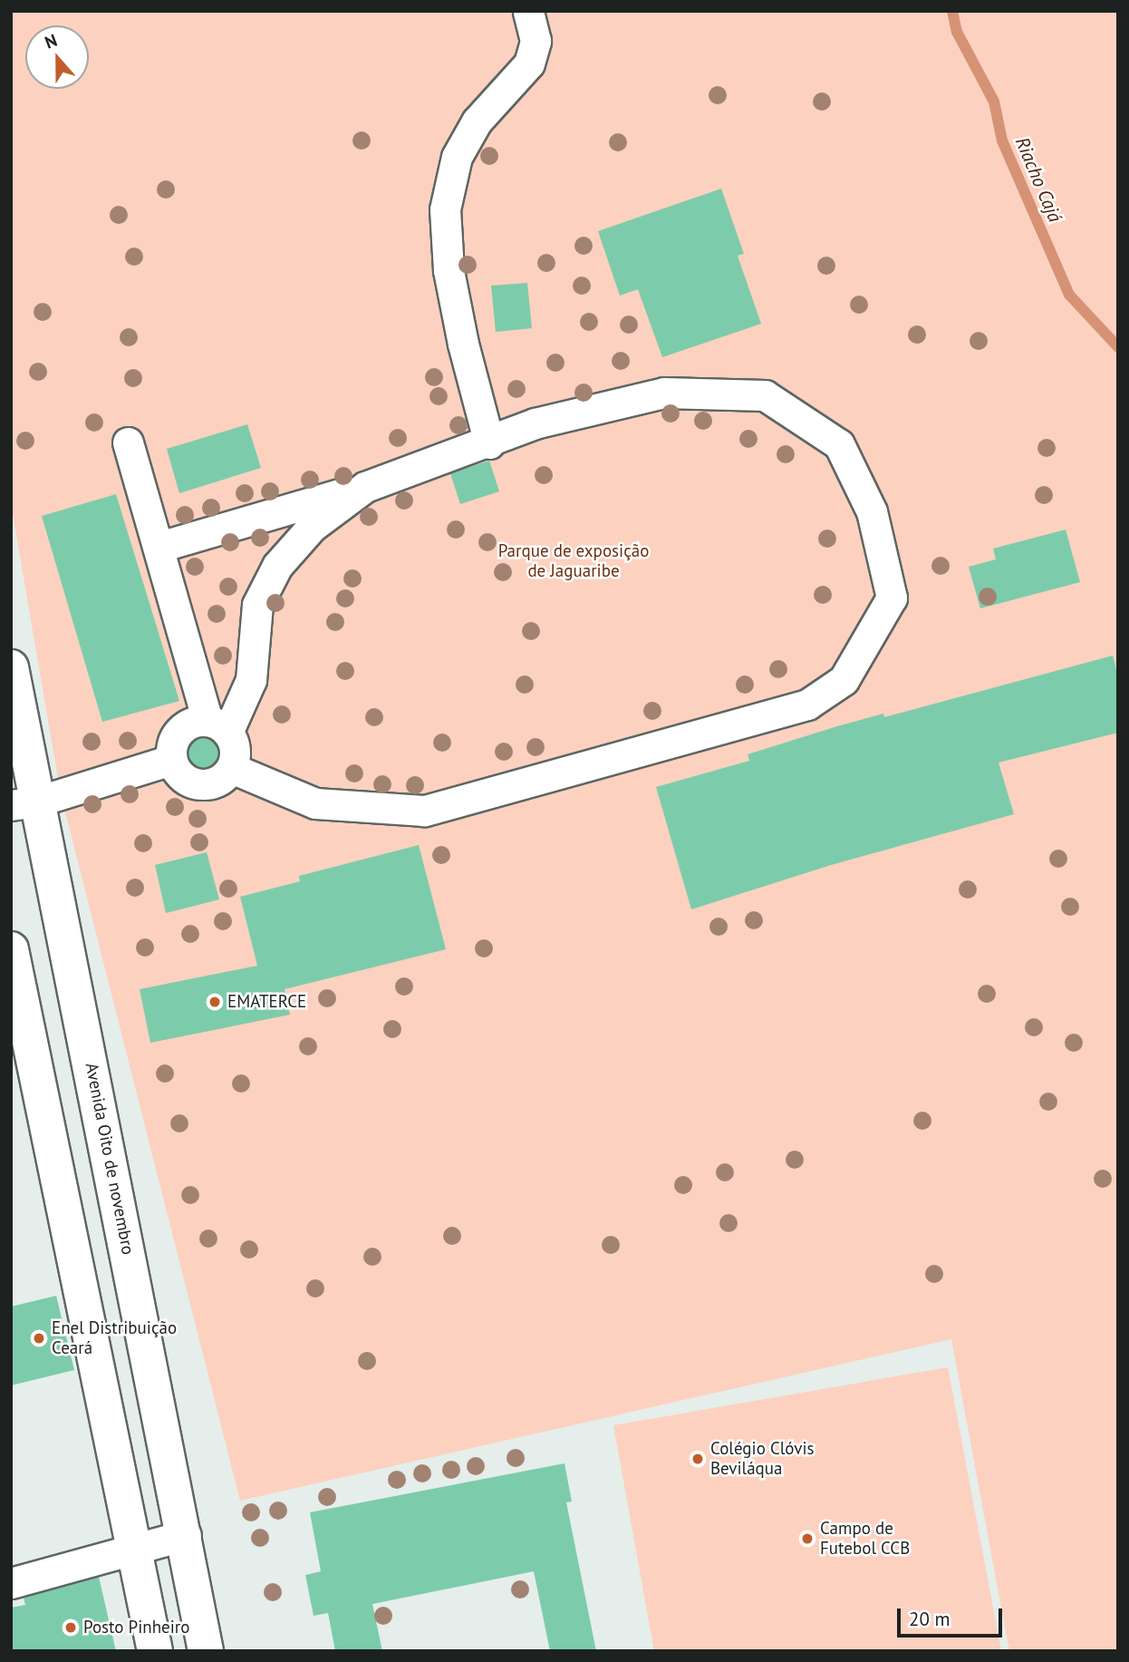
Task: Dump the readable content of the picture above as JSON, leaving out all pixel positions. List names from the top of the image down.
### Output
{
  "streets": {
    "main road": ["Avenida Oito de novembro"]
  },
  "water": ["Riacho Cajá"],
  "parks": ["Parque de exposição de Jaguaribe"],
  "places": [
    "EMATERCE",
    "Enel Distribuição Ceará",
    "Colégio Clóvis Beviláqua",
    "Campo de Futebol CCB",
    "Posto Pinheiro"
  ],
  "scale_bar": "20 m",
  "north": "top"
}
